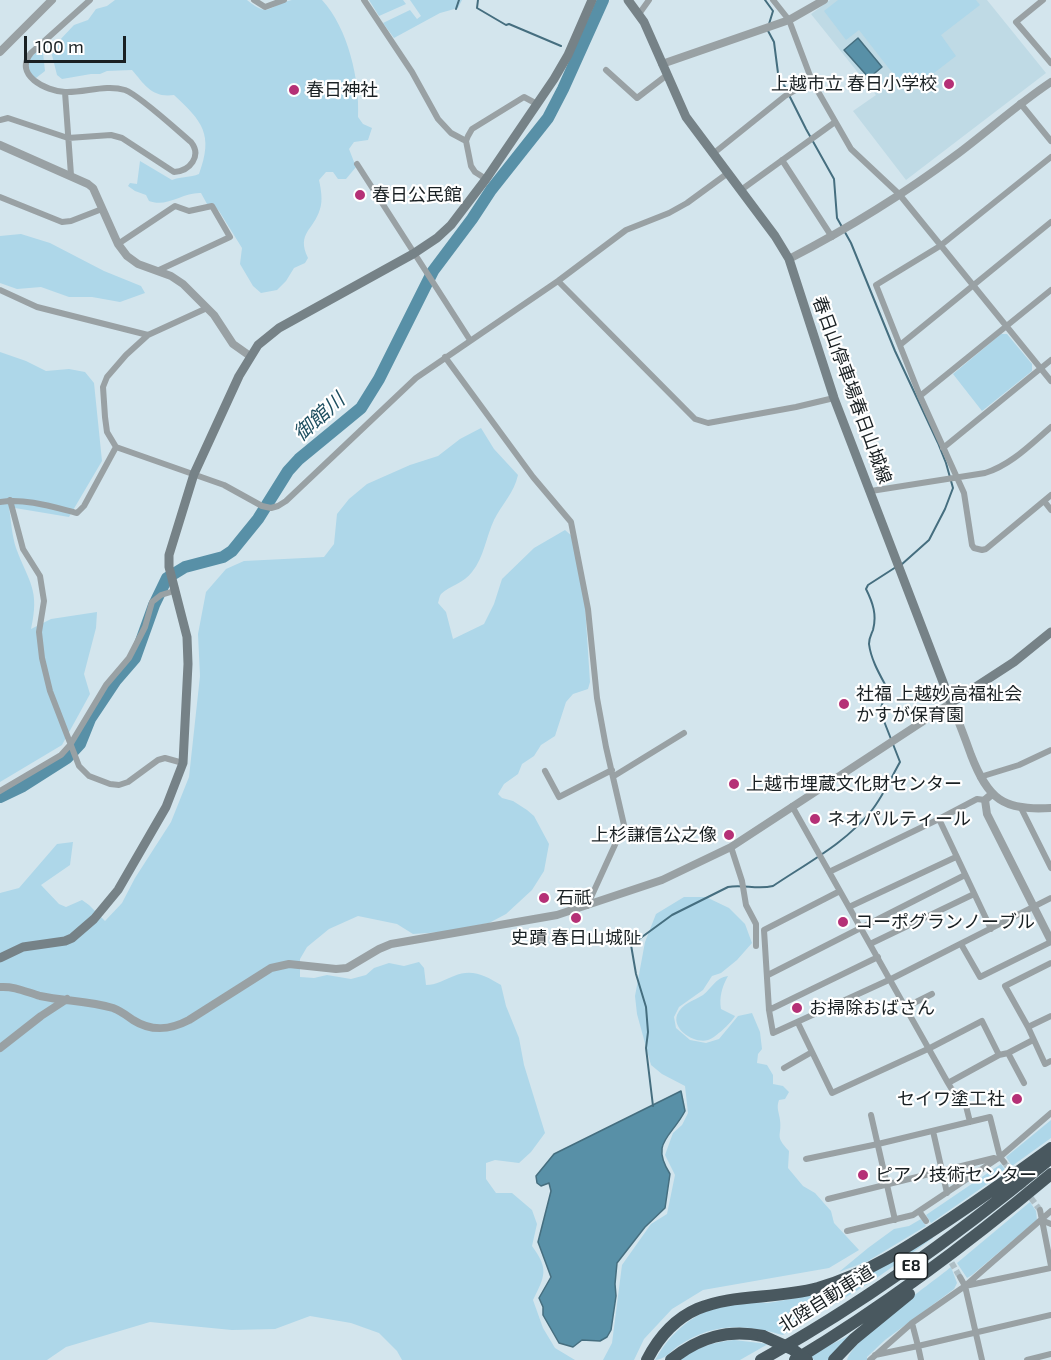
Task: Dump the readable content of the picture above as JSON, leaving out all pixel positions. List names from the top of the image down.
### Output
{
  "streets": {
    "highway": ["E8", "北陸自動車道"],
    "main road": ["春日山停車場春日山城線"]
  },
  "water": ["御館川"],
  "places": [
    "上越市立 春日小学校",
    "春日神社",
    "春日公民館",
    "社福 上越妙高福祉会 かすが保育園",
    "上越市埋蔵文化財センター",
    "ネオパルティール",
    "上杉謙信公之像",
    "石祇",
    "史蹟 春日山城阯",
    "コーポグランノーブル",
    "お掃除おばさん",
    "セイワ塗工社",
    "ピアノ技術センター"
  ],
  "scale_bar": "100 m"
}
